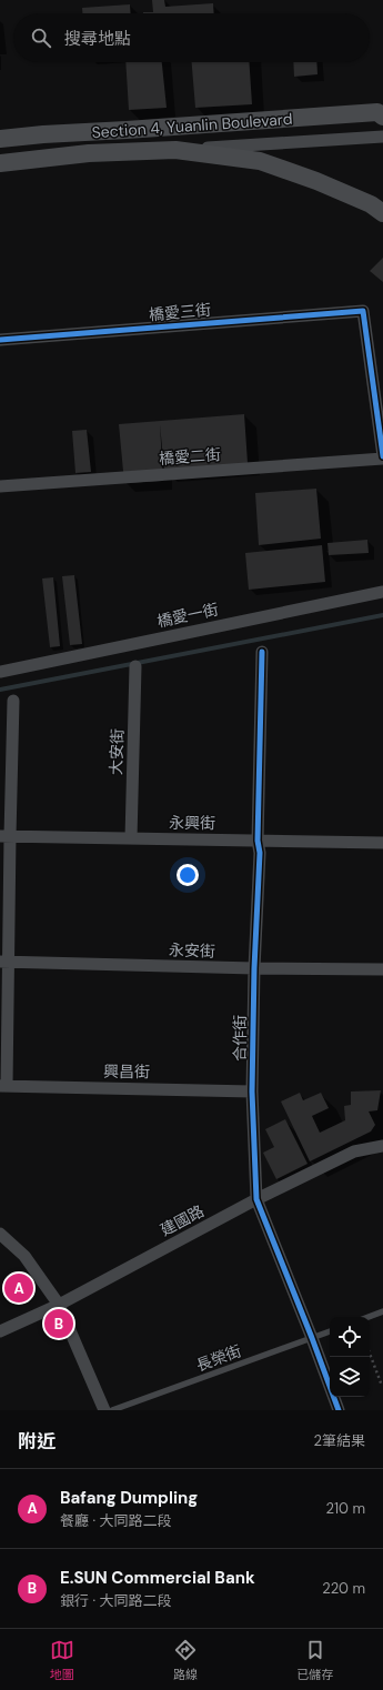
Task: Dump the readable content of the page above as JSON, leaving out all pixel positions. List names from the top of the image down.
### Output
{
  "streets": {
    "main road": ["Section 4, Yuanlin Boulevard"],
    "street": [
      "橋愛三街",
      "橋愛二街",
      "橋愛一街",
      "大安街",
      "永興街",
      "永安街",
      "合作街",
      "興昌街",
      "建國路"
    ],
    "lane": ["長榮街"]
  },
  "crossings": [
    ["橋愛三街", "橋愛二街"],
    ["大安街", "永興街"],
    ["永興街", "合作街"],
    ["永安街", "合作街"],
    ["合作街", "興昌街"],
    ["合作街", "建國路"],
    ["合作街", "長榮街"]
  ],
  "page": {
    "search": "搜尋地點",
    "pins": ["A", "B"],
    "heading": ["附近", "2筆結果"],
    "list": [
      {
        "mark": "A",
        "name": "Bafang Dumpling",
        "note": "餐廳 · 大同路二段",
        "value": "210 m"
      },
      {
        "mark": "B",
        "name": "E.SUN Commercial Bank",
        "note": "銀行 · 大同路二段",
        "value": "220 m"
      }
    ],
    "nav": ["地圖", "路線", "已儲存"]
  }
}
